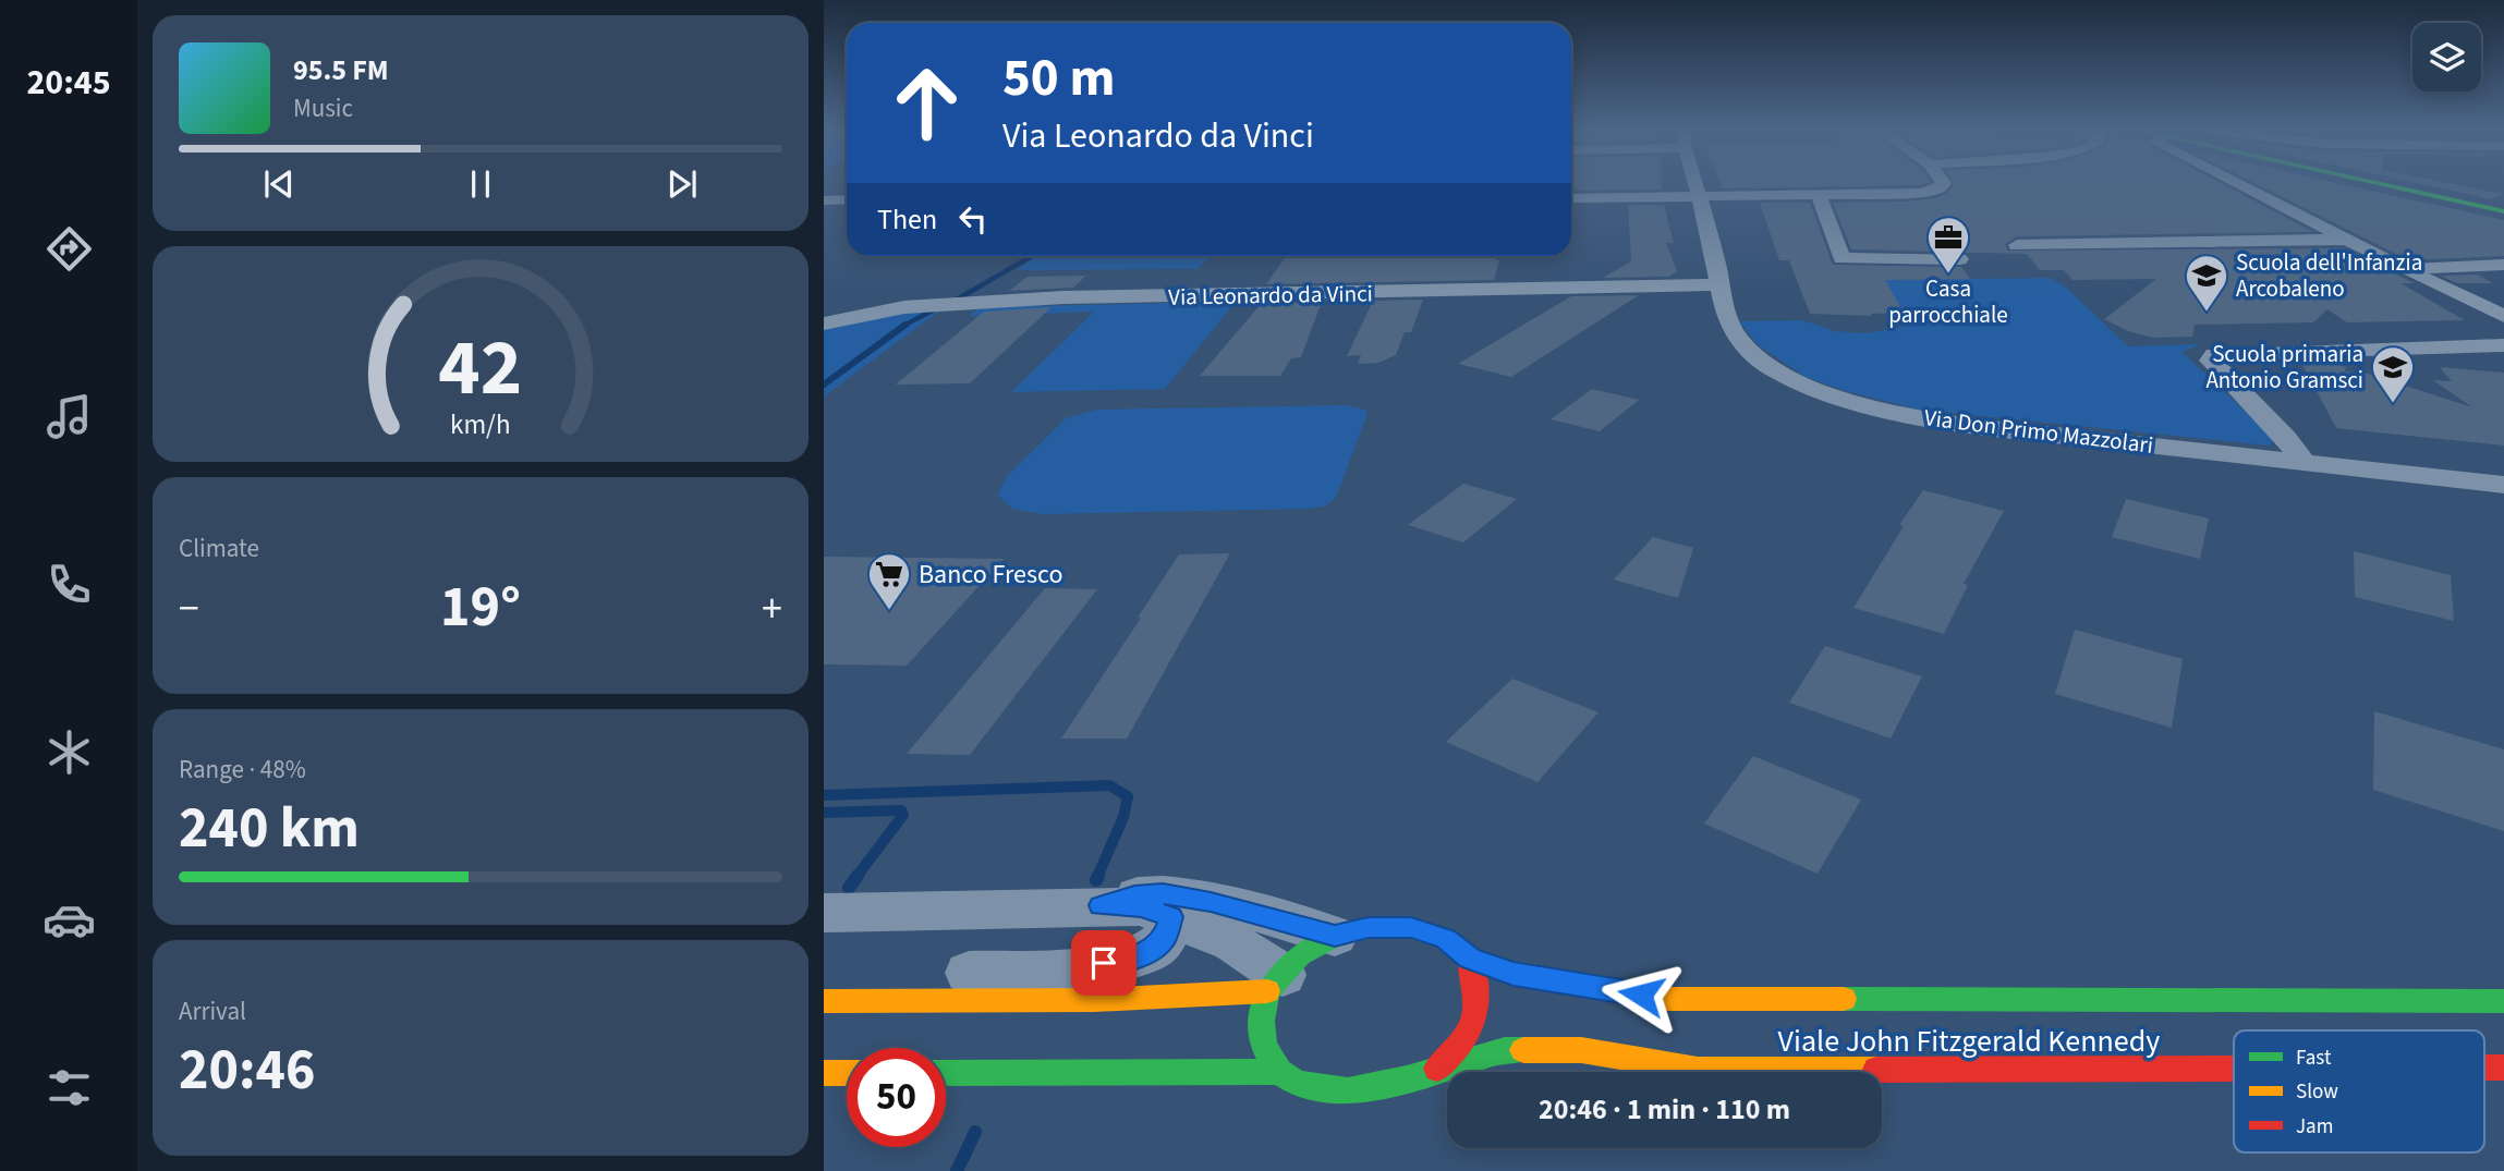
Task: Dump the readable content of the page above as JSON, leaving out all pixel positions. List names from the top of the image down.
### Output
{
  "streets": {
    "main road": ["Viale John Fitzgerald Kennedy"],
    "street": ["Via Leonardo da Vinci", "Via Don Primo Mazzolari"]
  },
  "crossings": [
    ["Via Leonardo da Vinci", "Via Don Primo Mazzolari"]
  ],
  "places": {
    "office": ["Casa parrocchiale"],
    "school or university": ["Scuola dell'Infanzia Arcobaleno", "Scuola primaria Antonio Gramsci"],
    "supermarket": ["Banco Fresco"]
  },
  "legend": ["Fast", "Slow", "Jam"],
  "page": {
    "tabs": "20:45",
    "turn": ["50 m", "Via Leonardo da Vinci"],
    "song": ["95.5 FM", "Music"],
    "then": "Then",
    "tile": [
      "Climate",
      ["Range · 48%", "240 km"],
      ["Arrival", "20:46"]
    ],
    "heat": ["−", "19°", "+"],
    "limit": "50",
    "trip": "20:46 · 1 min · 110 m",
    "gauge": ["42", "km/h"]
  }
}
